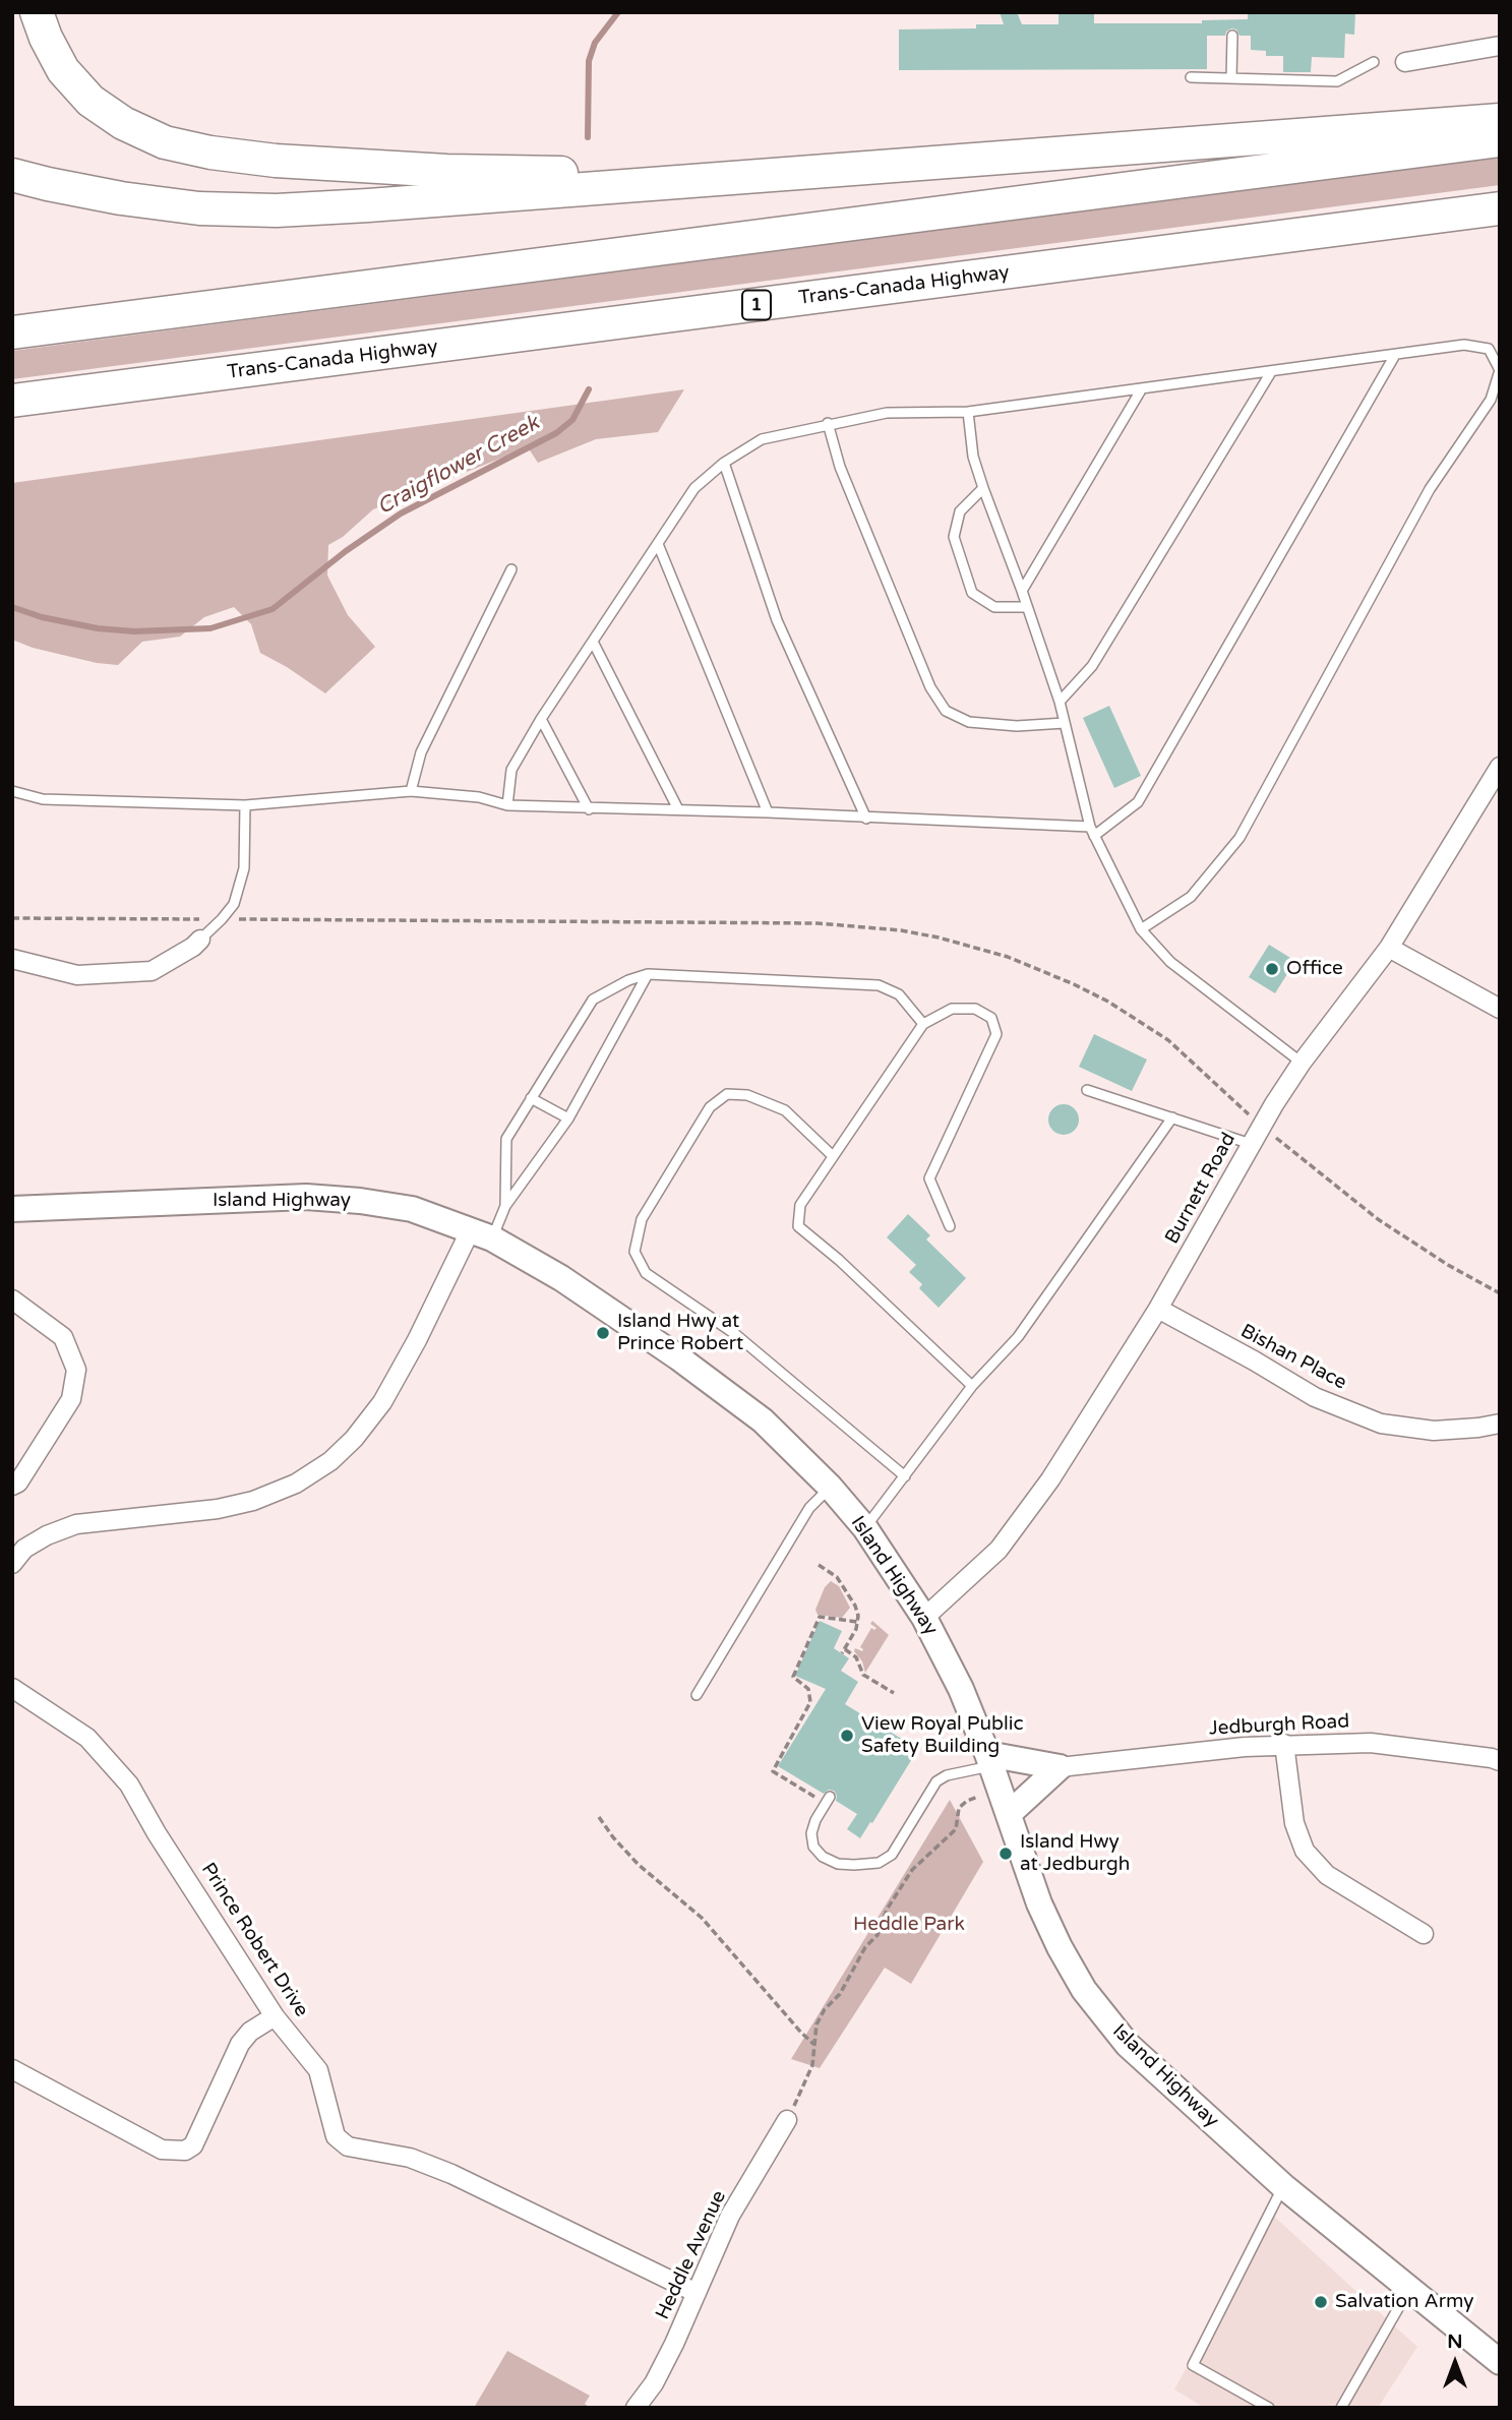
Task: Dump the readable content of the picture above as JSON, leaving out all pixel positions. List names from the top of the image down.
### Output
{
  "streets": {
    "highway": ["Trans-Canada Highway", "1"],
    "main road": ["Island Highway"],
    "street": [
      "Burnett Road",
      "Bishan Place",
      "Jedburgh Road",
      "Prince Robert Drive",
      "Heddle Avenue"
    ]
  },
  "crossings": [
    ["Burnett Road", "Island Highway"],
    ["Burnett Road", "Bishan Place"],
    ["Prince Robert Drive", "Heddle Avenue"]
  ],
  "water": ["Craigflower Creek"],
  "parks": ["Heddle Park"],
  "places": [
    "Office",
    "Island Hwy at Prince Robert",
    "View Royal Public Safety Building",
    "Island Hwy at Jedburgh",
    "Salvation Army"
  ],
  "north": "top"
}
